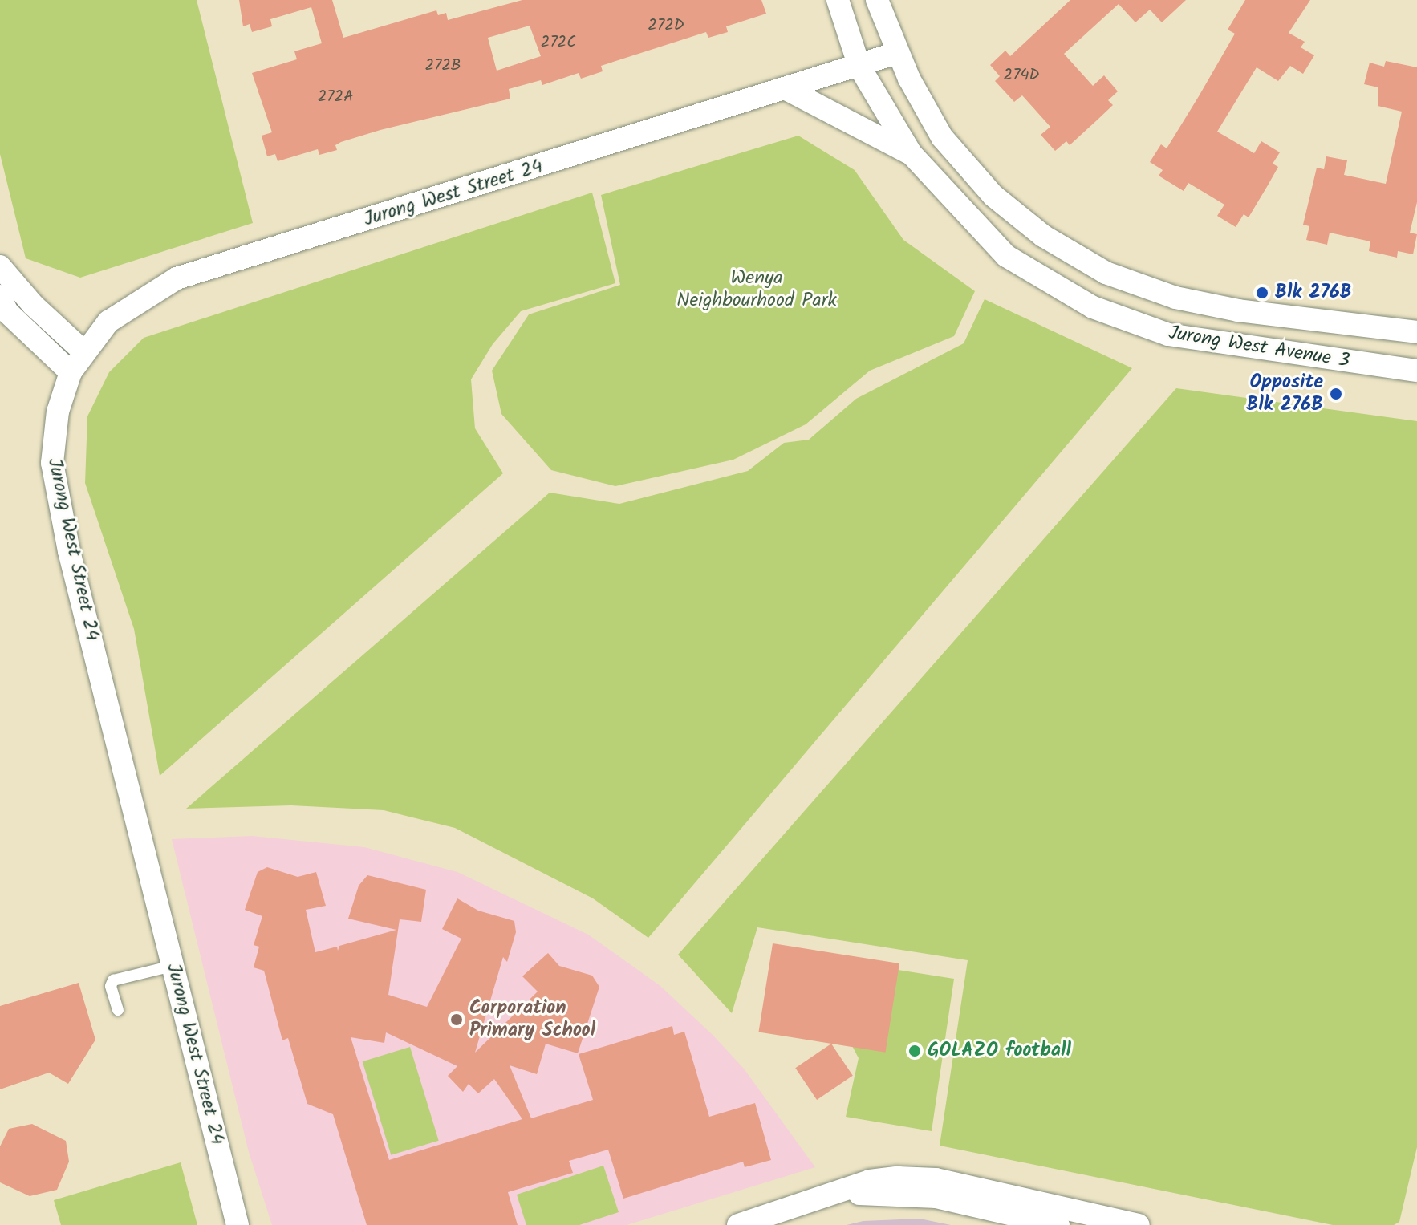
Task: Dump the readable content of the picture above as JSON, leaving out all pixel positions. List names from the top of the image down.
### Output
{
  "streets": {
    "street": ["Jurong West Street 24", "Jurong West Avenue 3"]
  },
  "crossings": [
    ["Jurong West Street 24", "Jurong West Avenue 3"]
  ],
  "parks": ["Wenya Neighbourhood Park"],
  "places": [
    "Blk 276B",
    "Opposite Blk 276B",
    "Corporation Primary School",
    "GOLAZO football"
  ],
  "house_numbers": [
    "272D",
    "272C",
    "272B",
    "274D",
    "272A"
  ]
}
